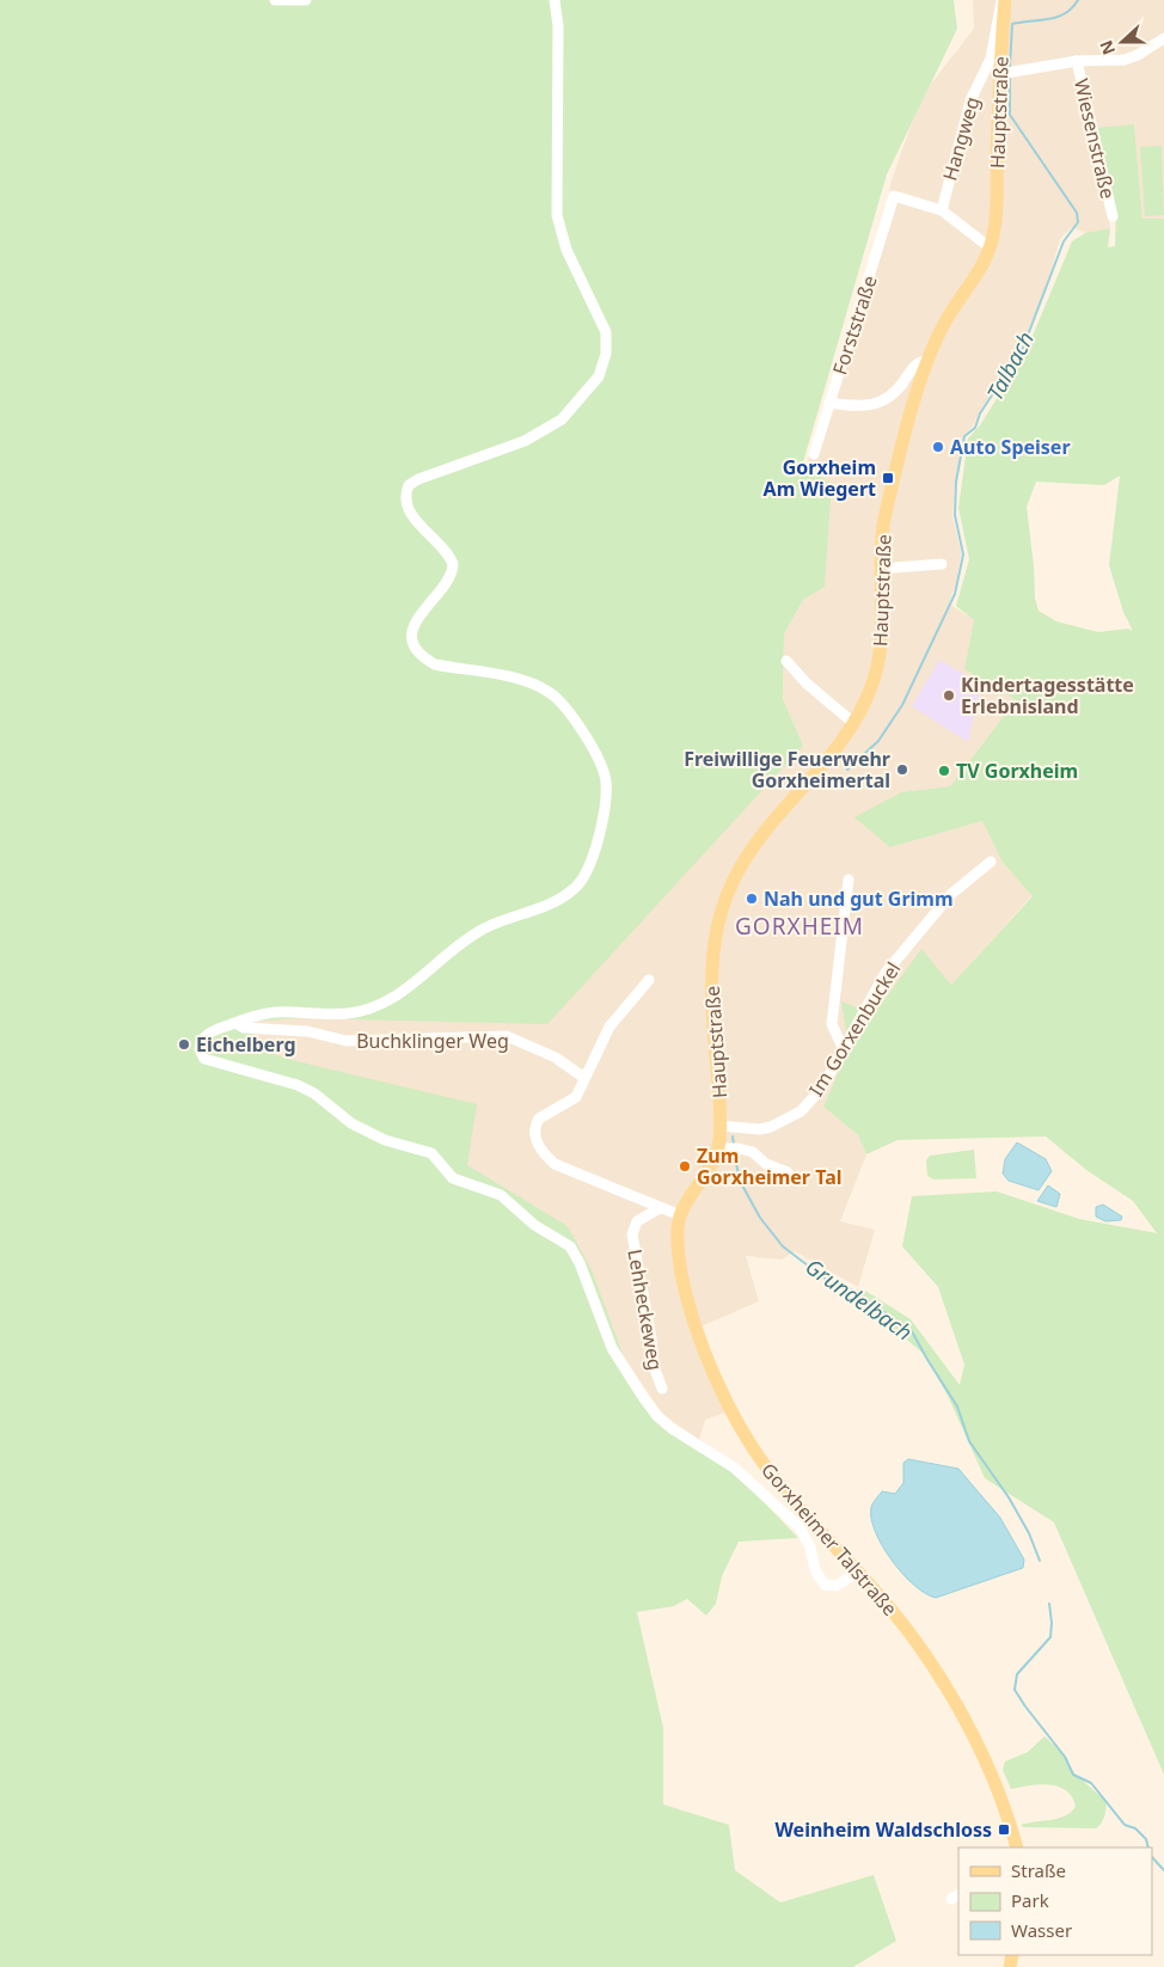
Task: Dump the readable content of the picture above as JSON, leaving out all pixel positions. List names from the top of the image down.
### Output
{
  "streets": {
    "main road": ["Hauptstraße", "Gorxheimer Talstraße"],
    "street": [
      "Hangweg",
      "Wiesenstraße",
      "Forststraße",
      "Im Gorxenbuckel",
      "Buchklinger Weg",
      "Lehheckeweg"
    ]
  },
  "crossings": [
    ["Hauptstraße", "Hangweg"],
    ["Hauptstraße", "Im Gorxenbuckel"],
    ["Hauptstraße", "Gorxheimer Talstraße"],
    ["Hangweg", "Forststraße"]
  ],
  "districts": ["GORXHEIM"],
  "water": ["Talbach", "Grundelbach"],
  "places": {
    "other": [
      "Auto Speiser",
      "Kindertagesstätte Erlebnisland",
      "Freiwillige Feuerwehr Gorxheimertal",
      "TV Gorxheim",
      "Nah und gut Grimm",
      "Eichelberg",
      "Zum Gorxheimer Tal"
    ],
    "transit": ["Gorxheim Am Wiegert", "Weinheim Waldschloss"]
  },
  "legend": ["Straße", "Park", "Wasser"],
  "north": "left"
}
